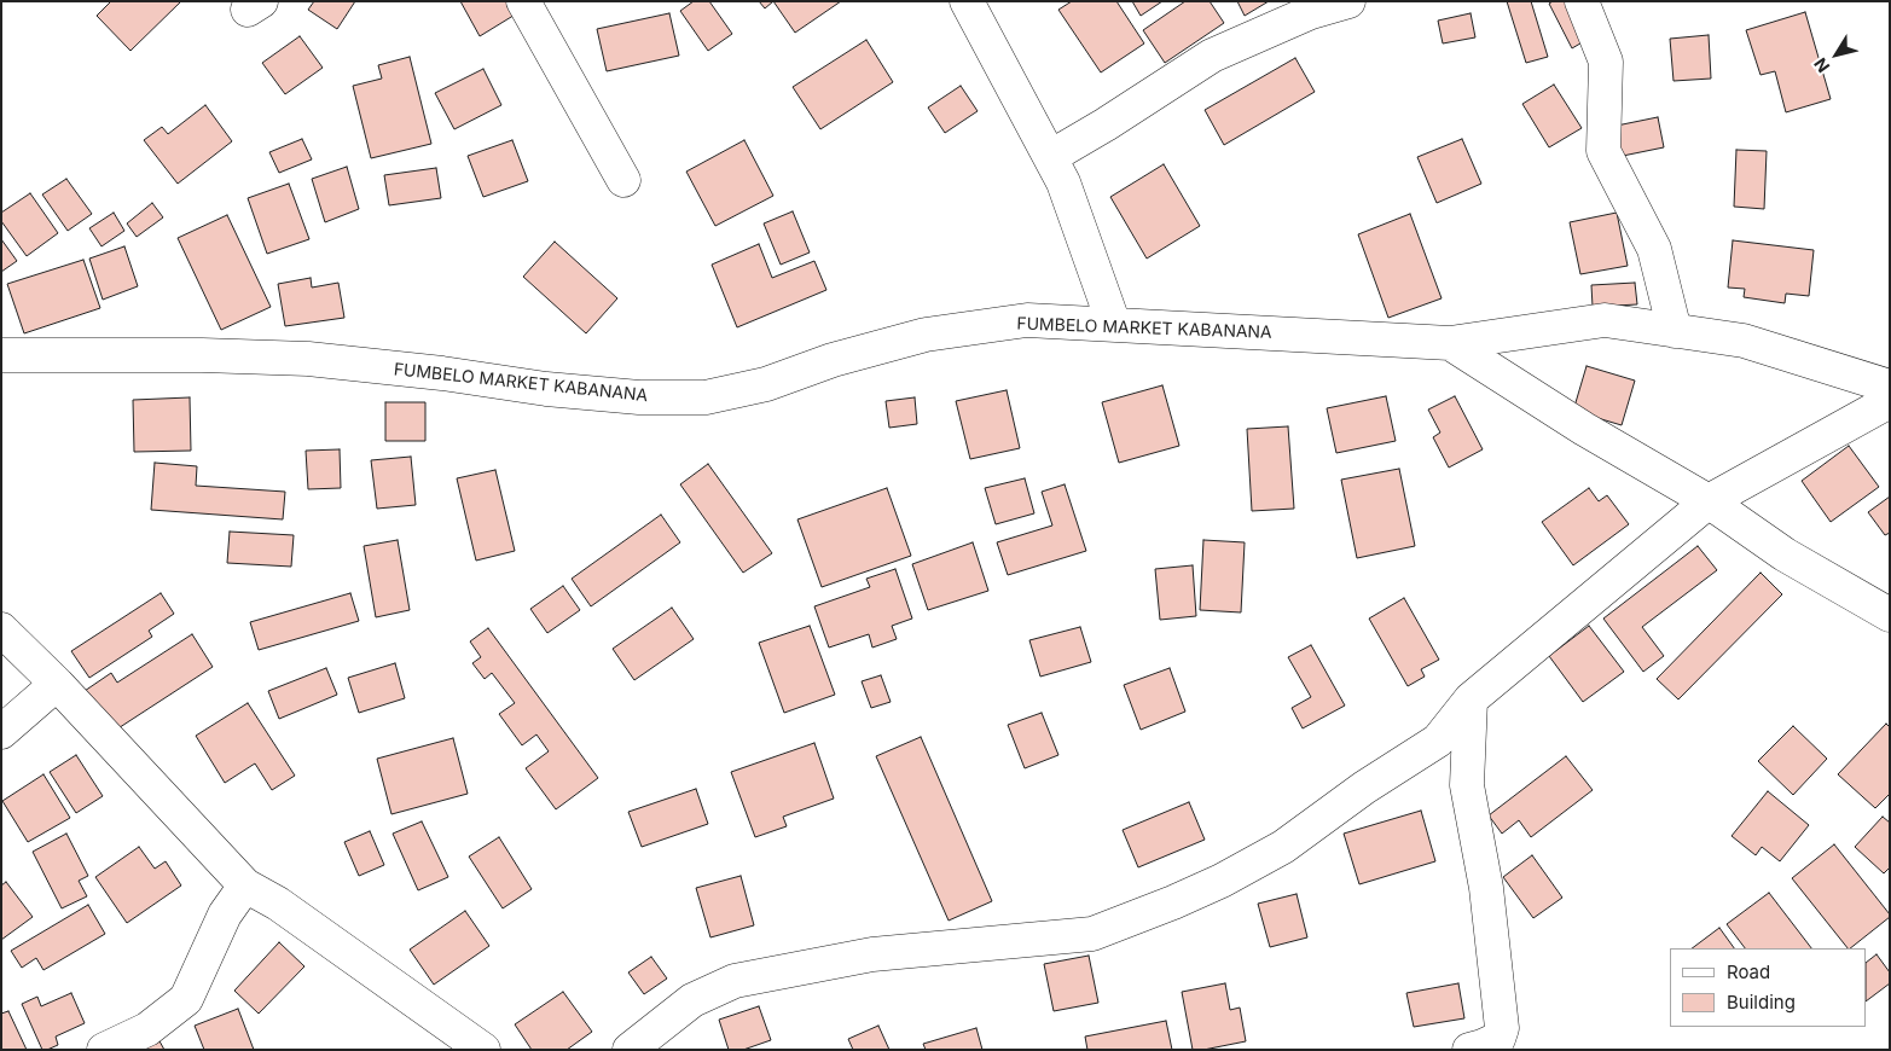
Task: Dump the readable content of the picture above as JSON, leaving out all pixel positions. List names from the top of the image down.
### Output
{
  "streets": {
    "street": ["FUMBELO MARKET KABANANA"]
  },
  "legend": ["Road", "Building"],
  "north": "bottom left"
}
